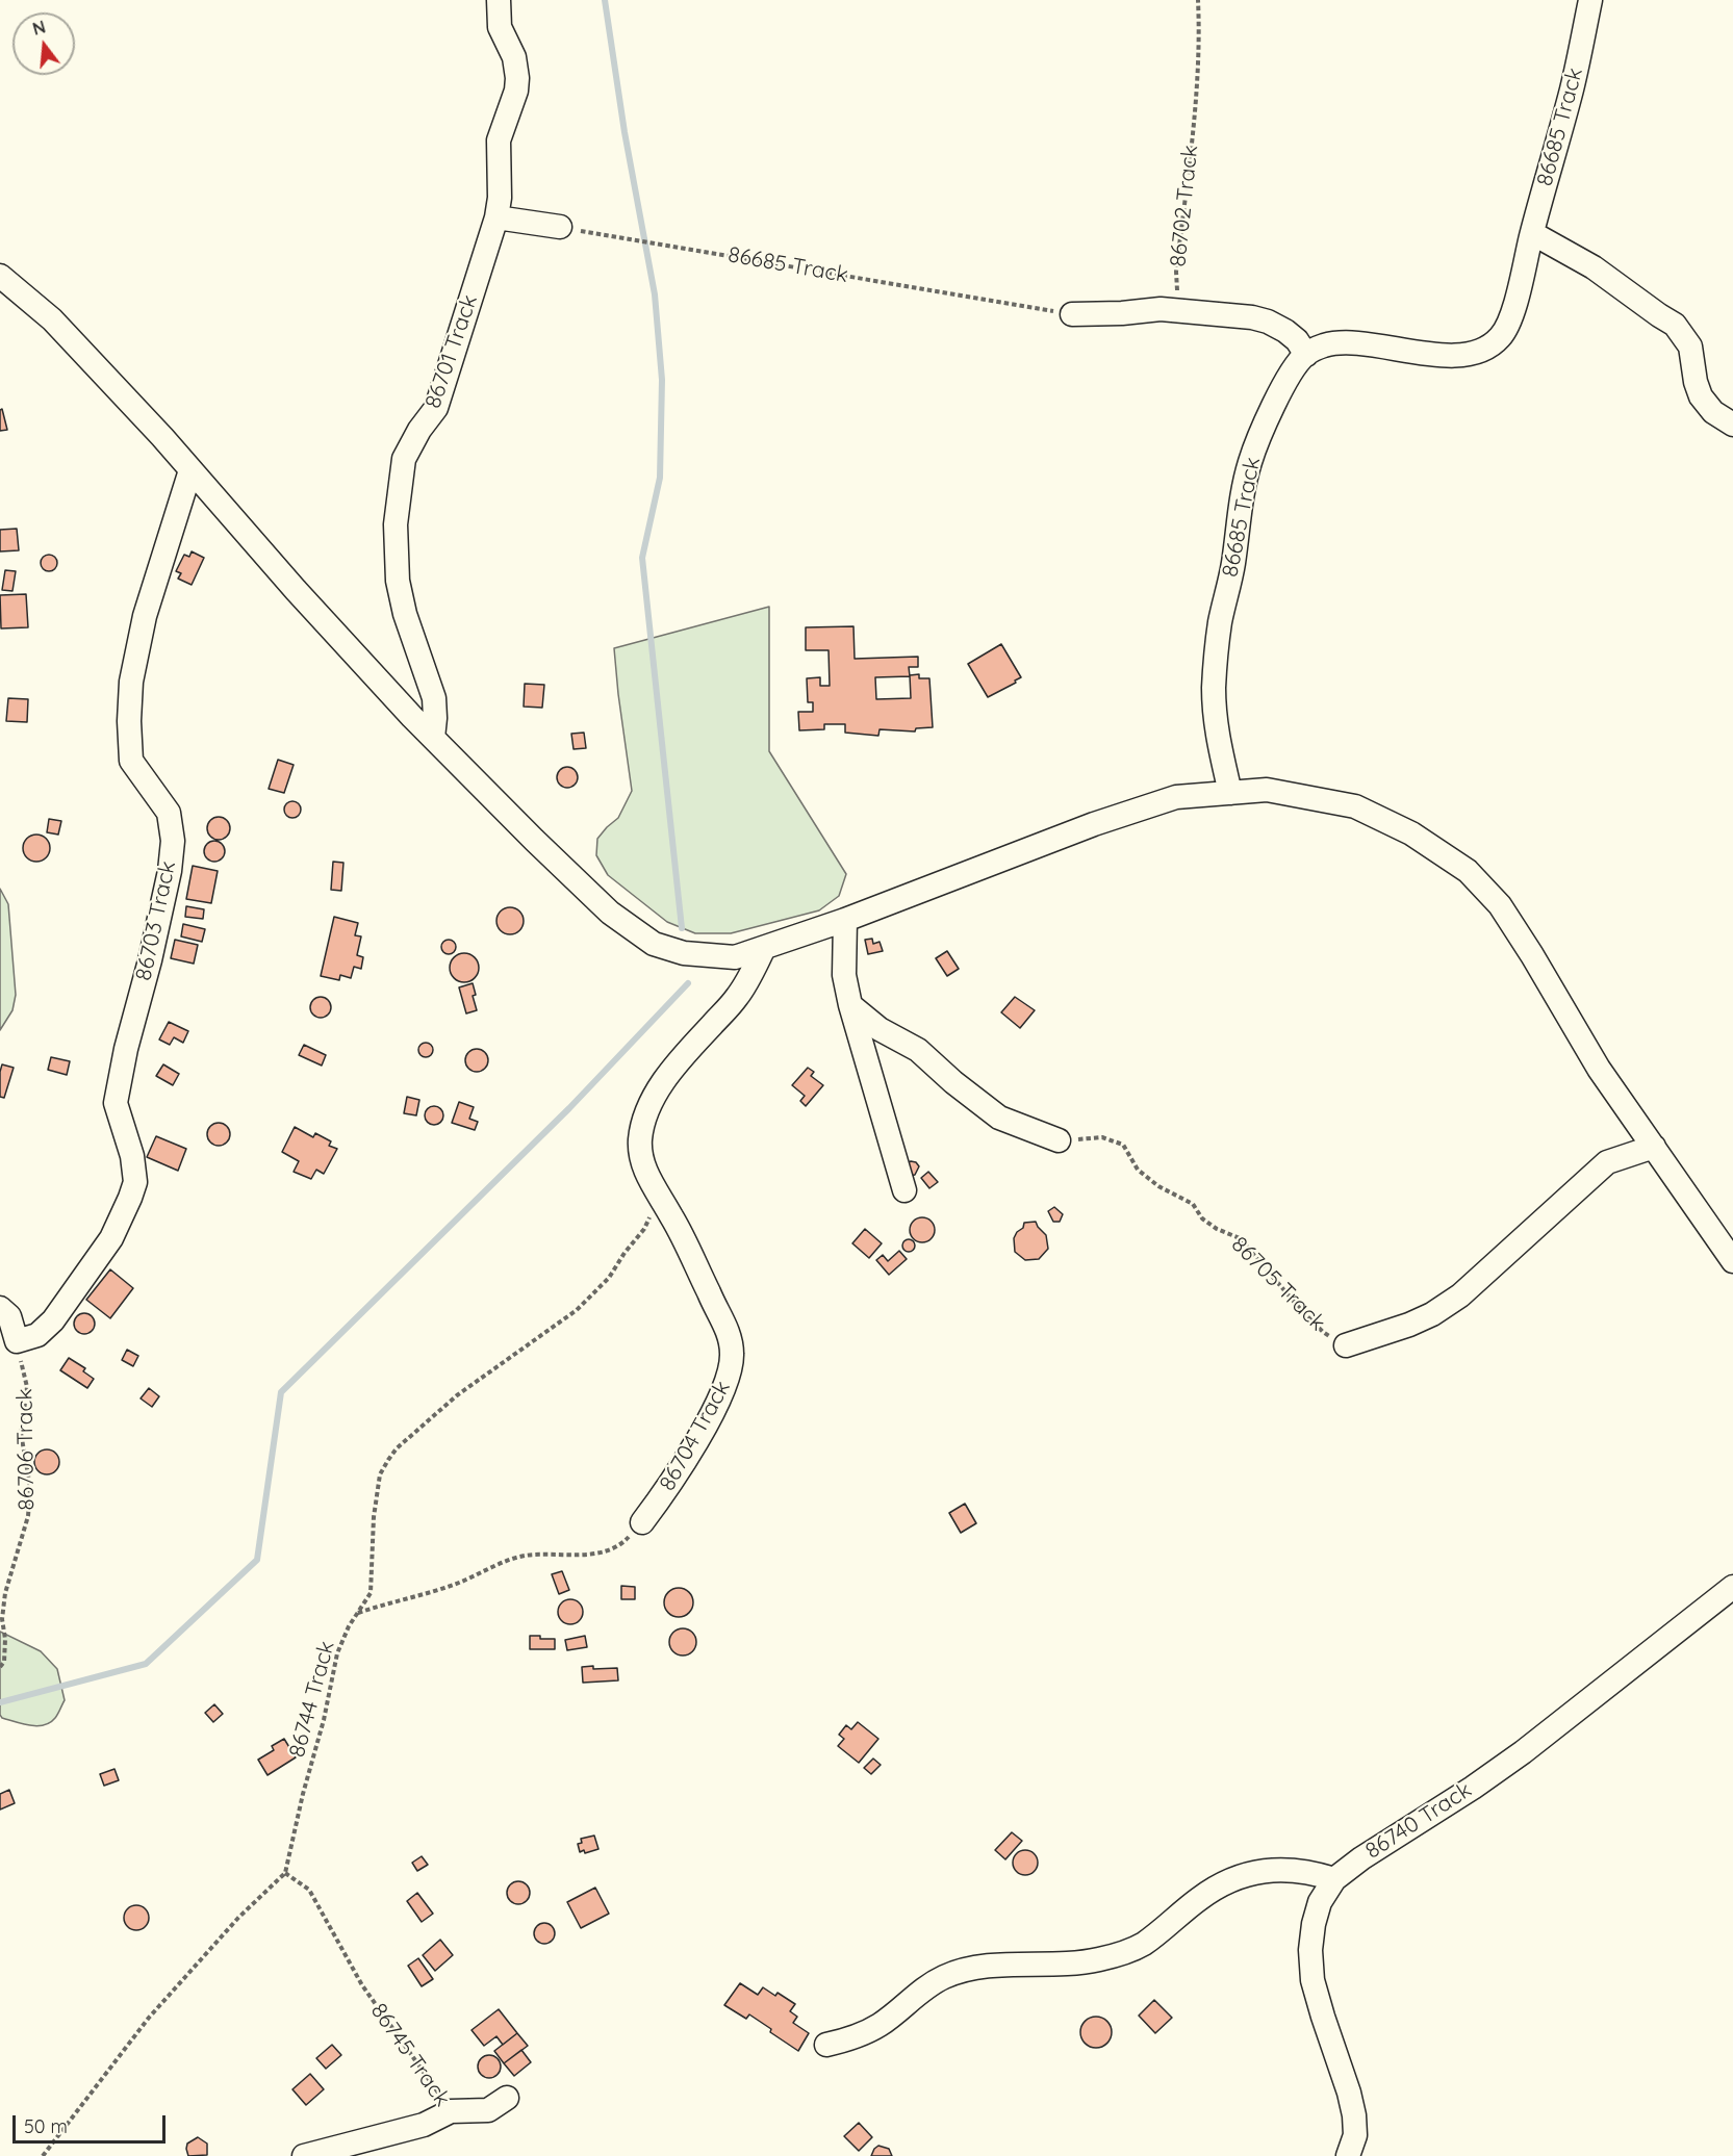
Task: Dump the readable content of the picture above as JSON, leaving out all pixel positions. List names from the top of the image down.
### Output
{
  "streets": {
    "street": [
      "86685 Track",
      "86701 Track",
      "86703 Track",
      "86705 Track",
      "86704 Track",
      "86740 Track",
      "86745 Track"
    ],
    "path": ["86702 Track", "86706 Track", "86744 Track"]
  },
  "crossings": [
    ["86703 Track", "86706 Track"],
    ["86744 Track", "86745 Track"]
  ],
  "scale_bar": "50 m",
  "north": "top"
}
